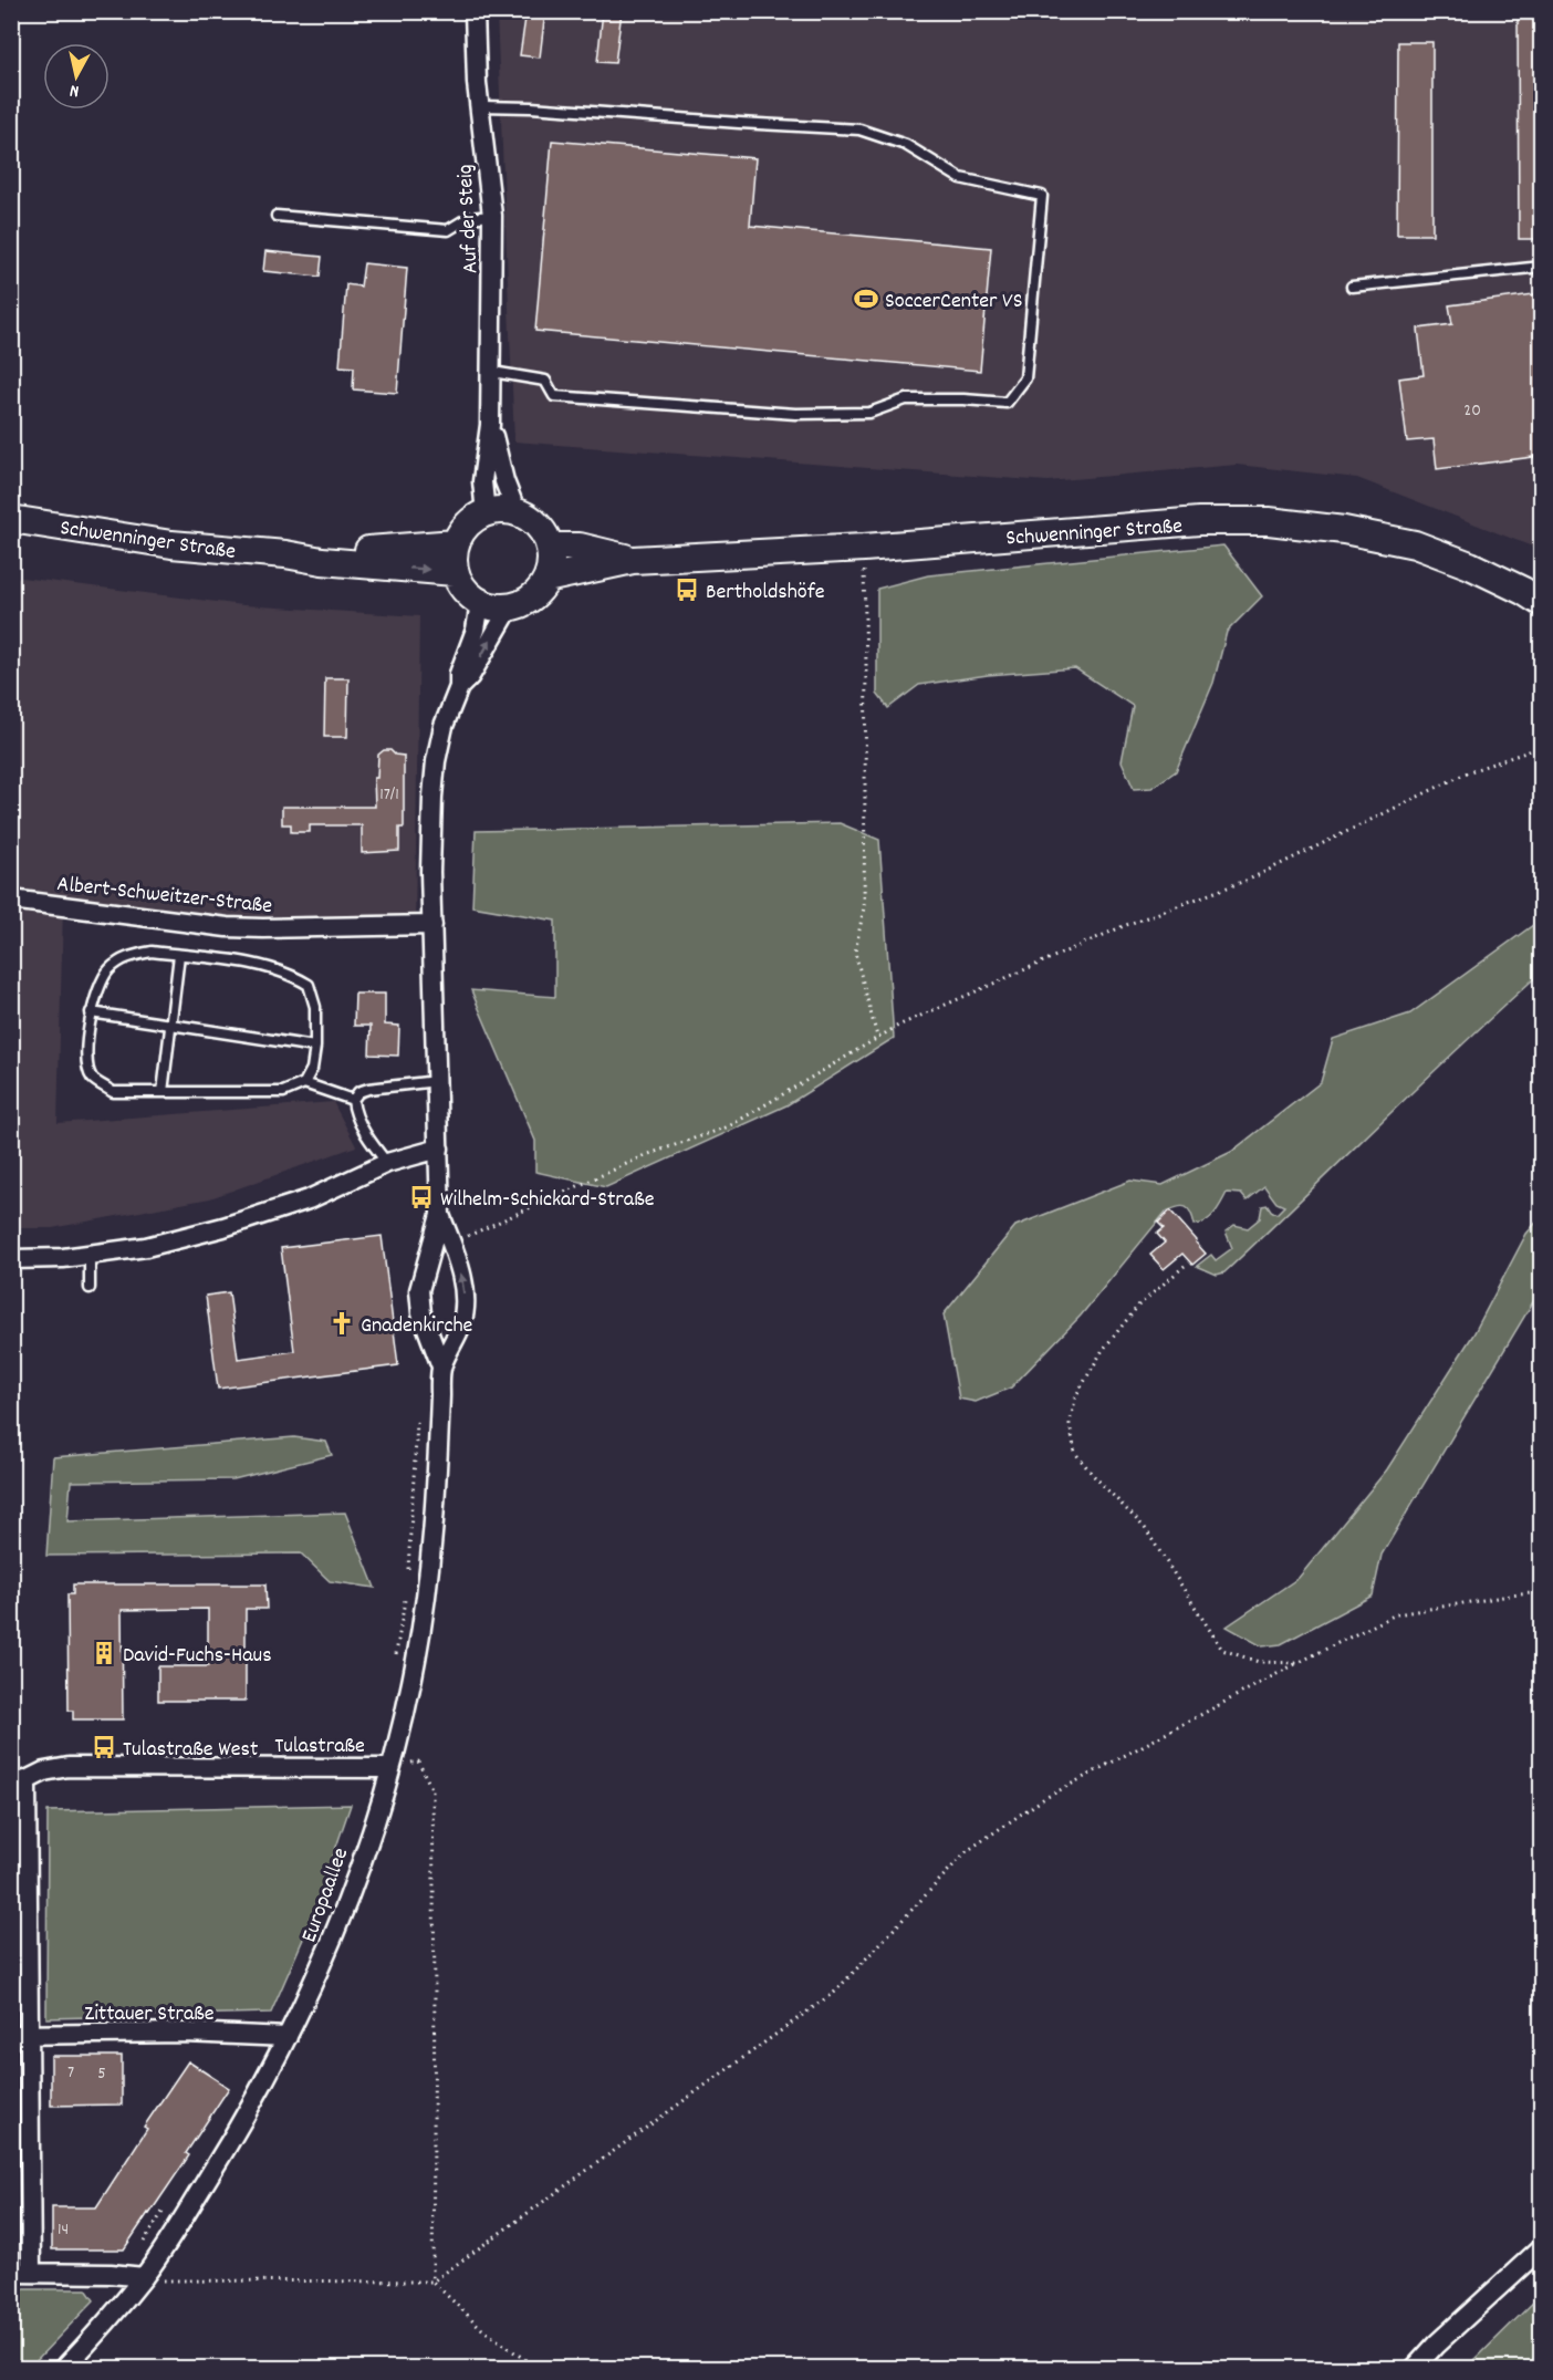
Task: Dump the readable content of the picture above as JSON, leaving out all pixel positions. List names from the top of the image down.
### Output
{
  "streets": {
    "main road": ["Schwenninger Straße"],
    "street": [
      "Auf der Steig",
      "Albert-Schweitzer-Straße",
      "Tulastraße",
      "Europaallee",
      "Zittauer Straße"
    ]
  },
  "crossings": [
    ["Auf der Steig", "Schwenninger Straße"],
    ["Tulastraße", "Europaallee"],
    ["Europaallee", "Zittauer Straße"]
  ],
  "places": {
    "sports": ["SoccerCenter VS"],
    "bus stop": ["Bertholdshöfe", "Wilhelm-Schickard-Straße", "Tulastraße West"],
    "church": ["Gnadenkirche"],
    "building": ["David-Fuchs-Haus"]
  },
  "house_numbers": [
    "20",
    "17/1",
    "7",
    "5",
    "14"
  ],
  "north": "bottom"
}
